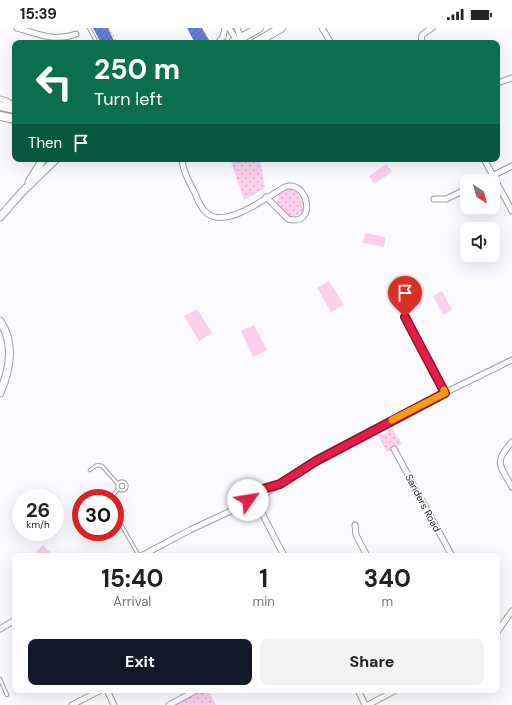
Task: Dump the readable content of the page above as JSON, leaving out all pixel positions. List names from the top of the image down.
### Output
{
  "streets": {
    "street": ["Sanders Road"]
  },
  "north": "bottom right",
  "page": {
    "status": "15:39",
    "turn": ["250 m", "Turn left"],
    "then": "Then",
    "speed": "26 km/h",
    "limit": "30",
    "eta": [
      "15:40",
      "Arrival",
      "1",
      "min",
      "340",
      "m"
    ],
    "buttons": ["Exit", "Share"]
  }
}
